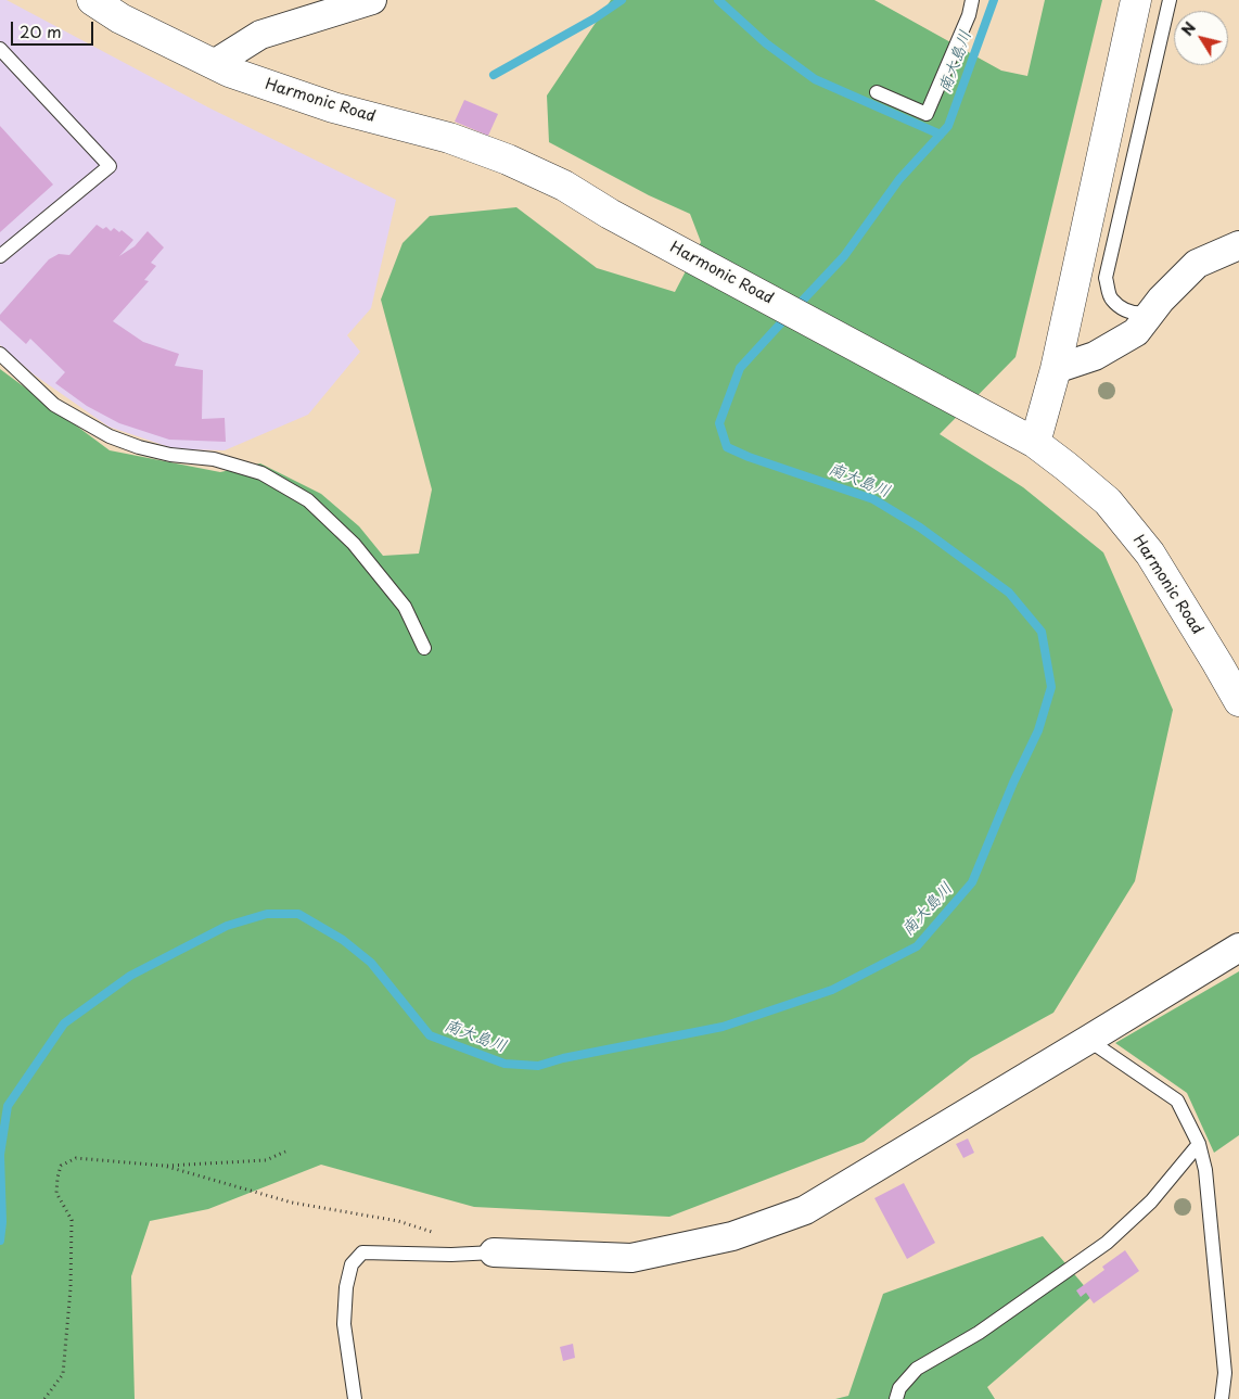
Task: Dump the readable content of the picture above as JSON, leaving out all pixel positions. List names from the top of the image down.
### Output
{
  "streets": {
    "street": ["Harmonic Road"]
  },
  "water": ["南大島川"],
  "scale_bar": "20 m",
  "north": "top left"
}
